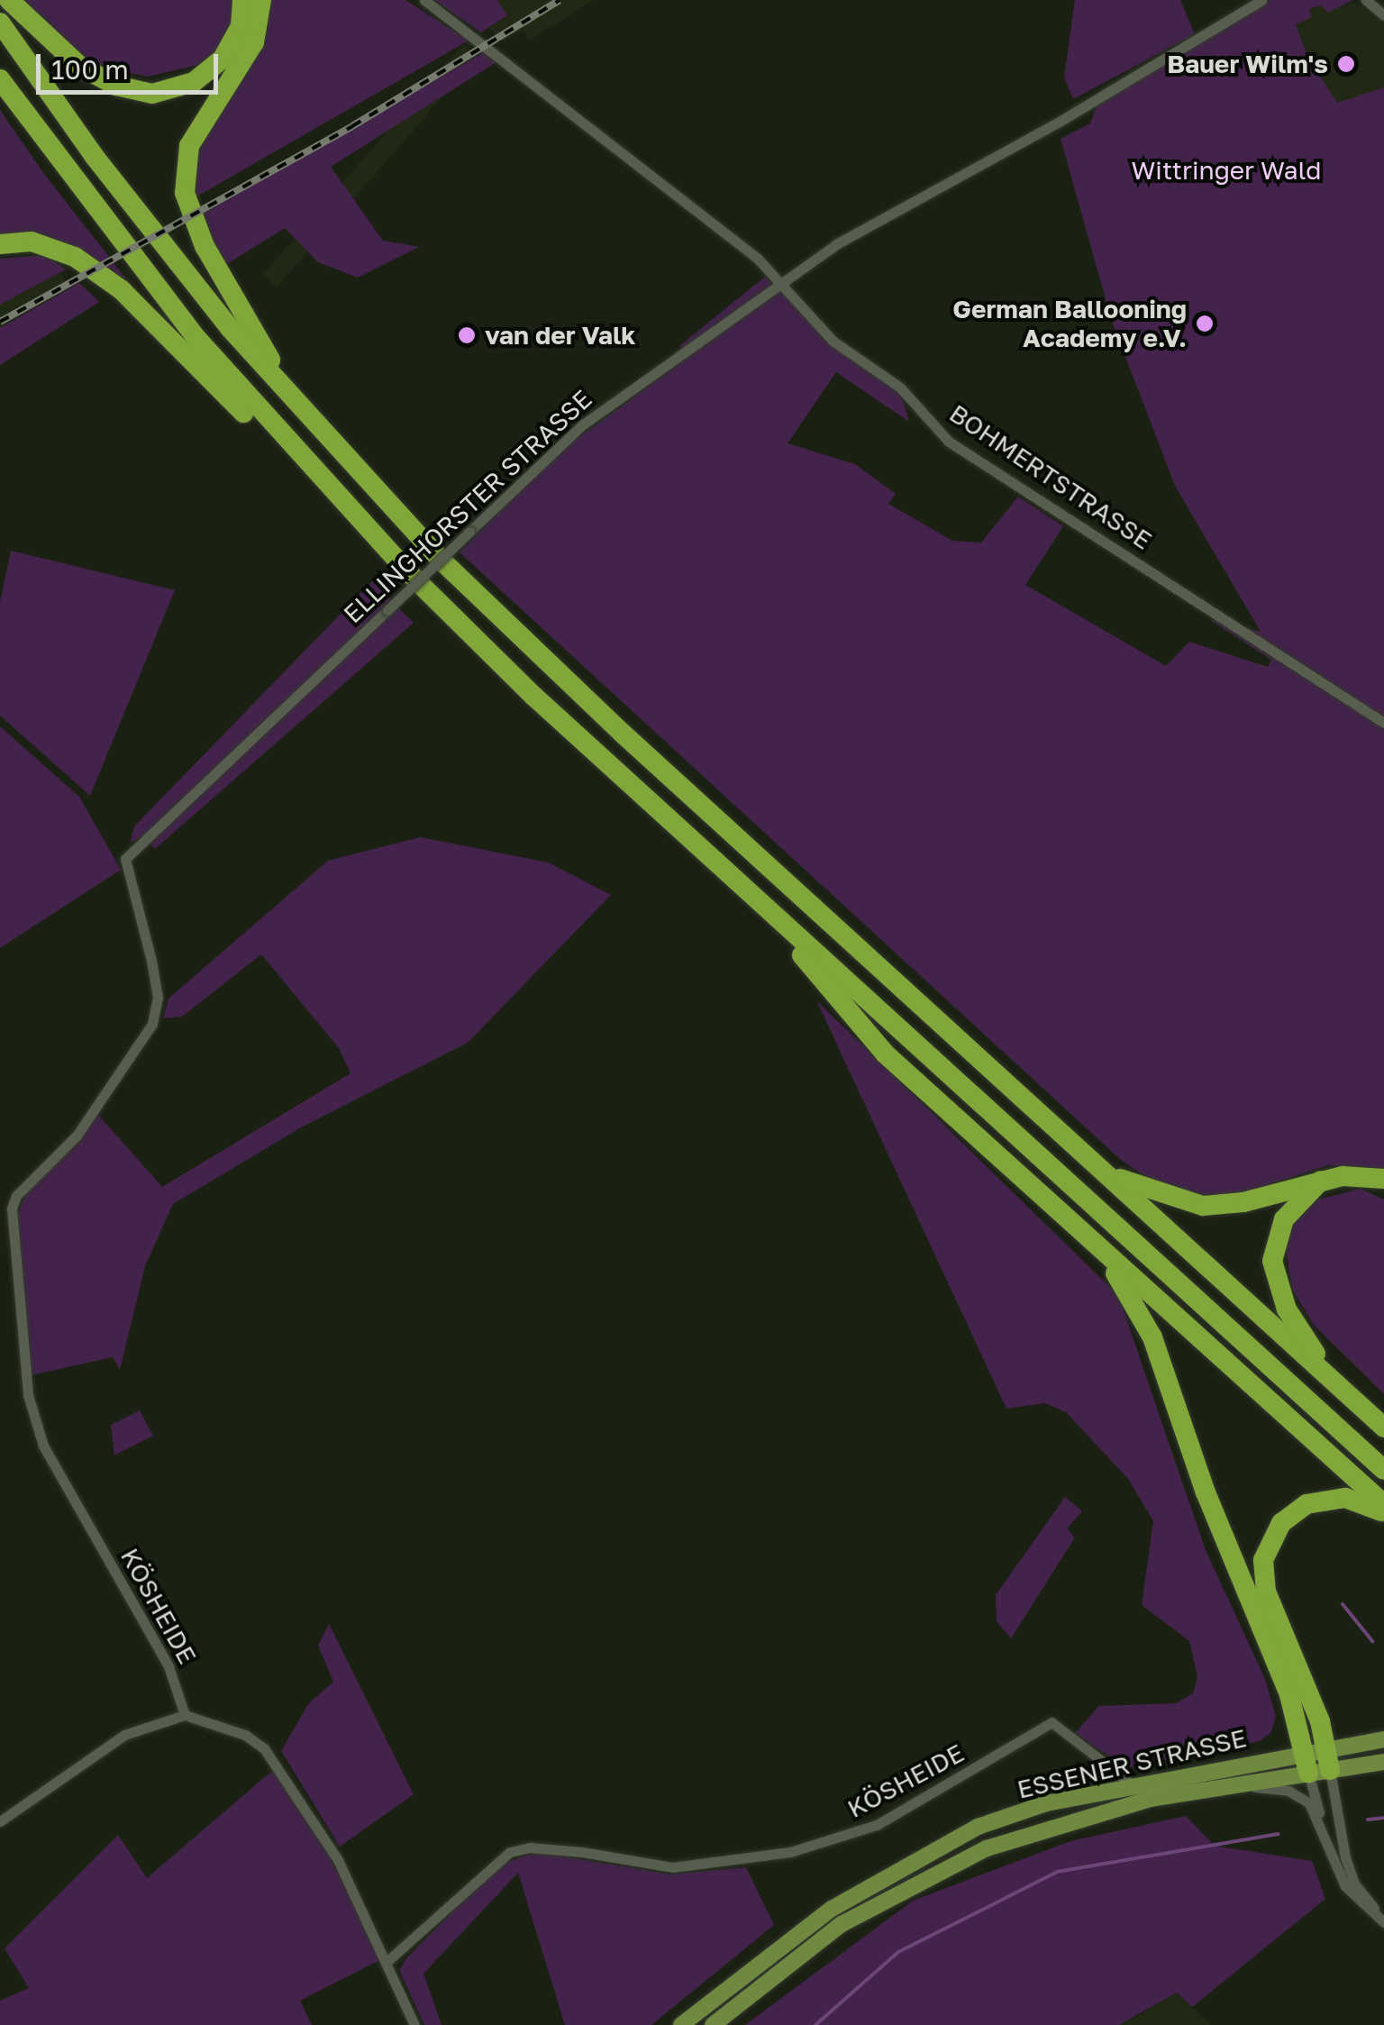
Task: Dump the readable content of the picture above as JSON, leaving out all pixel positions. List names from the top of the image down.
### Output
{
  "streets": {
    "main road": ["ESSENER STRASSE"],
    "street": ["BOHMERTSTRASSE", "ELLINGHORSTER STRASSE", "KÖSHEIDE"]
  },
  "crossings": [
    ["BOHMERTSTRASSE", "ELLINGHORSTER STRASSE"],
    ["ELLINGHORSTER STRASSE", "KÖSHEIDE"],
    ["KÖSHEIDE", "ESSENER STRASSE"]
  ],
  "parks": ["Wittringer Wald"],
  "places": ["Bauer Wilm's", "German Ballooning Academy e.V.", "van der Valk"],
  "scale_bar": "100 m"
}
